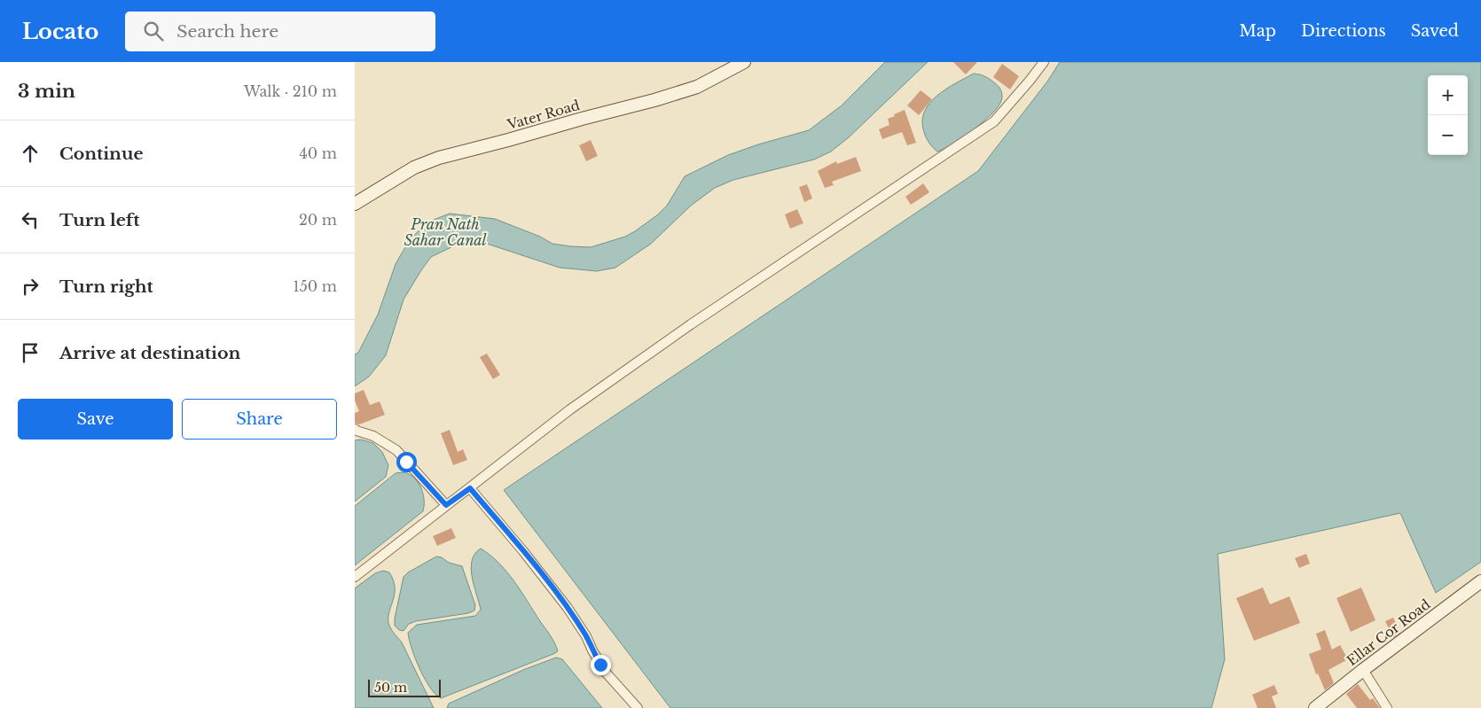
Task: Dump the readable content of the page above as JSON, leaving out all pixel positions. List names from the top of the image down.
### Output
{
  "streets": {
    "street": ["Vater Road", "Ellar Cor Road"]
  },
  "water": ["Pran Nath Sahar Canal"],
  "scale_bar": "50 m",
  "page": {
    "header": "Locato",
    "search": "Search here",
    "nav": ["Map", "Directions", "Saved"],
    "heading": ["3 min", "Walk · 210 m"],
    "map_buttons": ["+", "−"],
    "list": [
      ["Continue", "40 m"],
      ["Turn left", "20 m"],
      ["Turn right", "150 m"],
      "Arrive at destination"
    ],
    "buttons": ["Save", "Share"],
    "scale": "50 m"
  }
}
